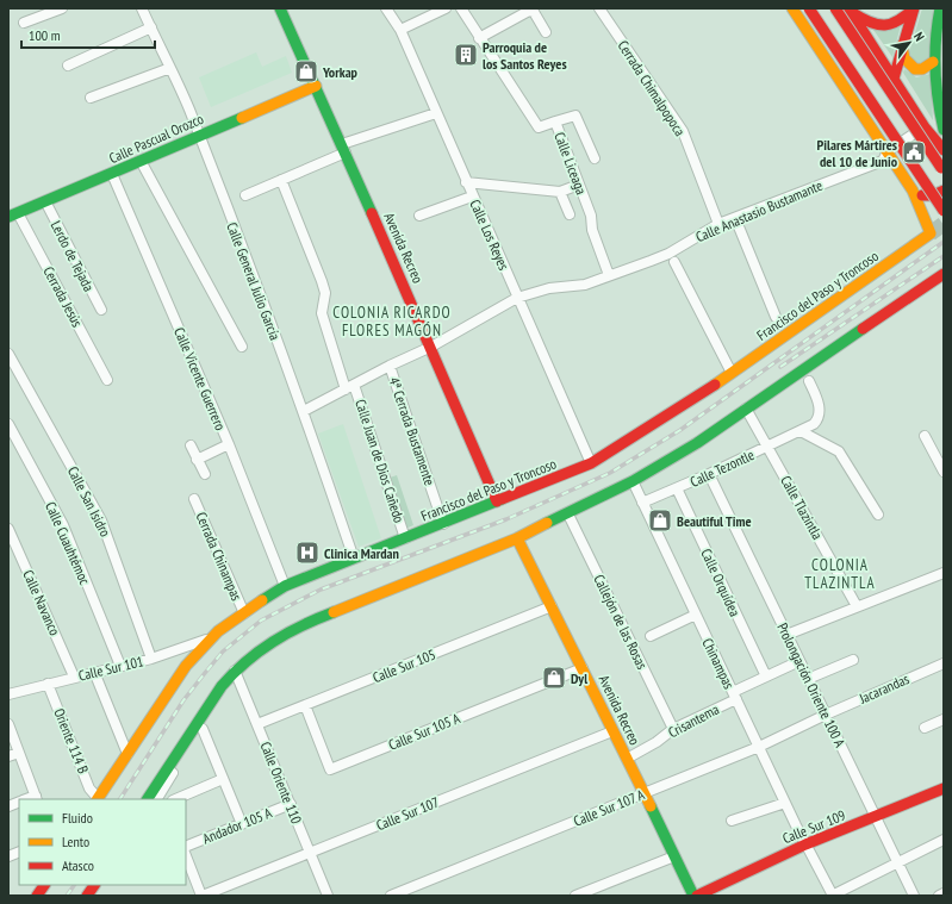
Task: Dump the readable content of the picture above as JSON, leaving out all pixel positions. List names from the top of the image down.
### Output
{
  "streets": {
    "main road": [
      "Calle Pascual Orozco",
      "Avenida Recreo",
      "Francisco del Paso y Troncoso",
      "Calle Sur 109"
    ],
    "street": [
      "Cerrada Chimalpopoca",
      "Calle Liceaga",
      "Calle Anastasio Bustamante",
      "Calle Los Reyes",
      "Lerdo de Tejada",
      "Calle General Julio García",
      "Cerrada Jesús",
      "Calle Vicente Guerrero",
      "4ª Cerrada Bustamente",
      "Calle Juan de Dios Cañedo",
      "Calle Tezontle",
      "Calle San Isidro",
      "Calle Tlazintla",
      "Calle Cuauhtémoc",
      "Cerrada Chinampas",
      "Calle Orquídea",
      "Calle Navanco",
      "Callejón de las Rosas",
      "Chinampas",
      "Calle Sur 105",
      "Calle Sur 101",
      "Prolongación Oriente 100 A",
      "Jacarandas",
      "Crisantema",
      "Calle Sur 105 A",
      "Oriente 114 B",
      "Calle Oriente 110",
      "Calle Sur 107 A",
      "Calle Sur 107",
      "Andador 105 A"
    ]
  },
  "crossings": [
    ["Cerrada Chimalpopoca", "Calle Anastasio Bustamante"],
    ["Calle Pascual Orozco", "Avenida Recreo"],
    ["Calle Pascual Orozco", "Lerdo de Tejada"],
    ["Calle Pascual Orozco", "Calle General Julio García"],
    ["Calle Pascual Orozco", "Cerrada Jesús"],
    ["Calle Pascual Orozco", "Calle Vicente Guerrero"],
    ["Calle Liceaga", "Calle Anastasio Bustamante"],
    ["Calle Anastasio Bustamante", "Calle Los Reyes"],
    ["Calle Anastasio Bustamante", "Avenida Recreo"],
    ["Calle Anastasio Bustamante", "Calle General Julio García"],
    ["Calle Anastasio Bustamante", "4ª Cerrada Bustamente"],
    ["Calle Anastasio Bustamante", "Calle Juan de Dios Cañedo"],
    ["Calle Los Reyes", "Francisco del Paso y Troncoso"],
    ["Avenida Recreo", "Francisco del Paso y Troncoso"],
    ["Avenida Recreo", "Calle Sur 105"],
    ["Avenida Recreo", "Crisantema"],
    ["Avenida Recreo", "Calle Sur 105 A"],
    ["Avenida Recreo", "Calle Sur 107 A"],
    ["Avenida Recreo", "Calle Sur 107"],
    ["Calle General Julio García", "Francisco del Paso y Troncoso"],
    ["Francisco del Paso y Troncoso", "Calle Vicente Guerrero"],
    ["Francisco del Paso y Troncoso", "4ª Cerrada Bustamente"],
    ["Francisco del Paso y Troncoso", "Calle Juan de Dios Cañedo"],
    ["Francisco del Paso y Troncoso", "Cerrada Chinampas"],
    ["Francisco del Paso y Troncoso", "Calle Sur 101"],
    ["Francisco del Paso y Troncoso", "Oriente 114 B"],
    ["Calle Tezontle", "Calle Tlazintla"],
    ["Calle Tezontle", "Calle Orquídea"],
    ["Calle Tezontle", "Chinampas"],
    ["Calle Tezontle", "Prolongación Oriente 100 A"],
    ["Calle San Isidro", "Calle Sur 101"],
    ["Calle Cuauhtémoc", "Calle Sur 101"],
    ["Calle Orquídea", "Crisantema"],
    ["Calle Navanco", "Calle Sur 101"],
    ["Callejón de las Rosas", "Crisantema"],
    ["Chinampas", "Crisantema"],
    ["Chinampas", "Calle Sur 107 A"],
    ["Chinampas", "Calle Sur 109"],
    ["Calle Sur 105", "Calle Sur 105 A"],
    ["Calle Sur 105", "Calle Oriente 110"],
    ["Calle Sur 101", "Oriente 114 B"],
    ["Prolongación Oriente 100 A", "Jacarandas"],
    ["Prolongación Oriente 100 A", "Crisantema"],
    ["Prolongación Oriente 100 A", "Calle Sur 107 A"],
    ["Prolongación Oriente 100 A", "Calle Sur 109"],
    ["Jacarandas", "Calle Sur 107 A"],
    ["Calle Oriente 110", "Calle Sur 107"],
    ["Calle Oriente 110", "Andador 105 A"]
  ],
  "districts": ["COLONIA RICARDO FLORES MAGÓN", "COLONIA TLAZINTLA"],
  "places": {
    "building": ["Parroquia de los Santos Reyes"],
    "shop": ["Yorkap", "Beautiful Time", "Dyl"],
    "public building": ["Pilares Mártires del 10 de Junio"],
    "hospital": ["Clinica Mardan"]
  },
  "legend": ["Fluido", "Lento", "Atasco"],
  "scale_bar": "100 m",
  "north": "top right"
}
